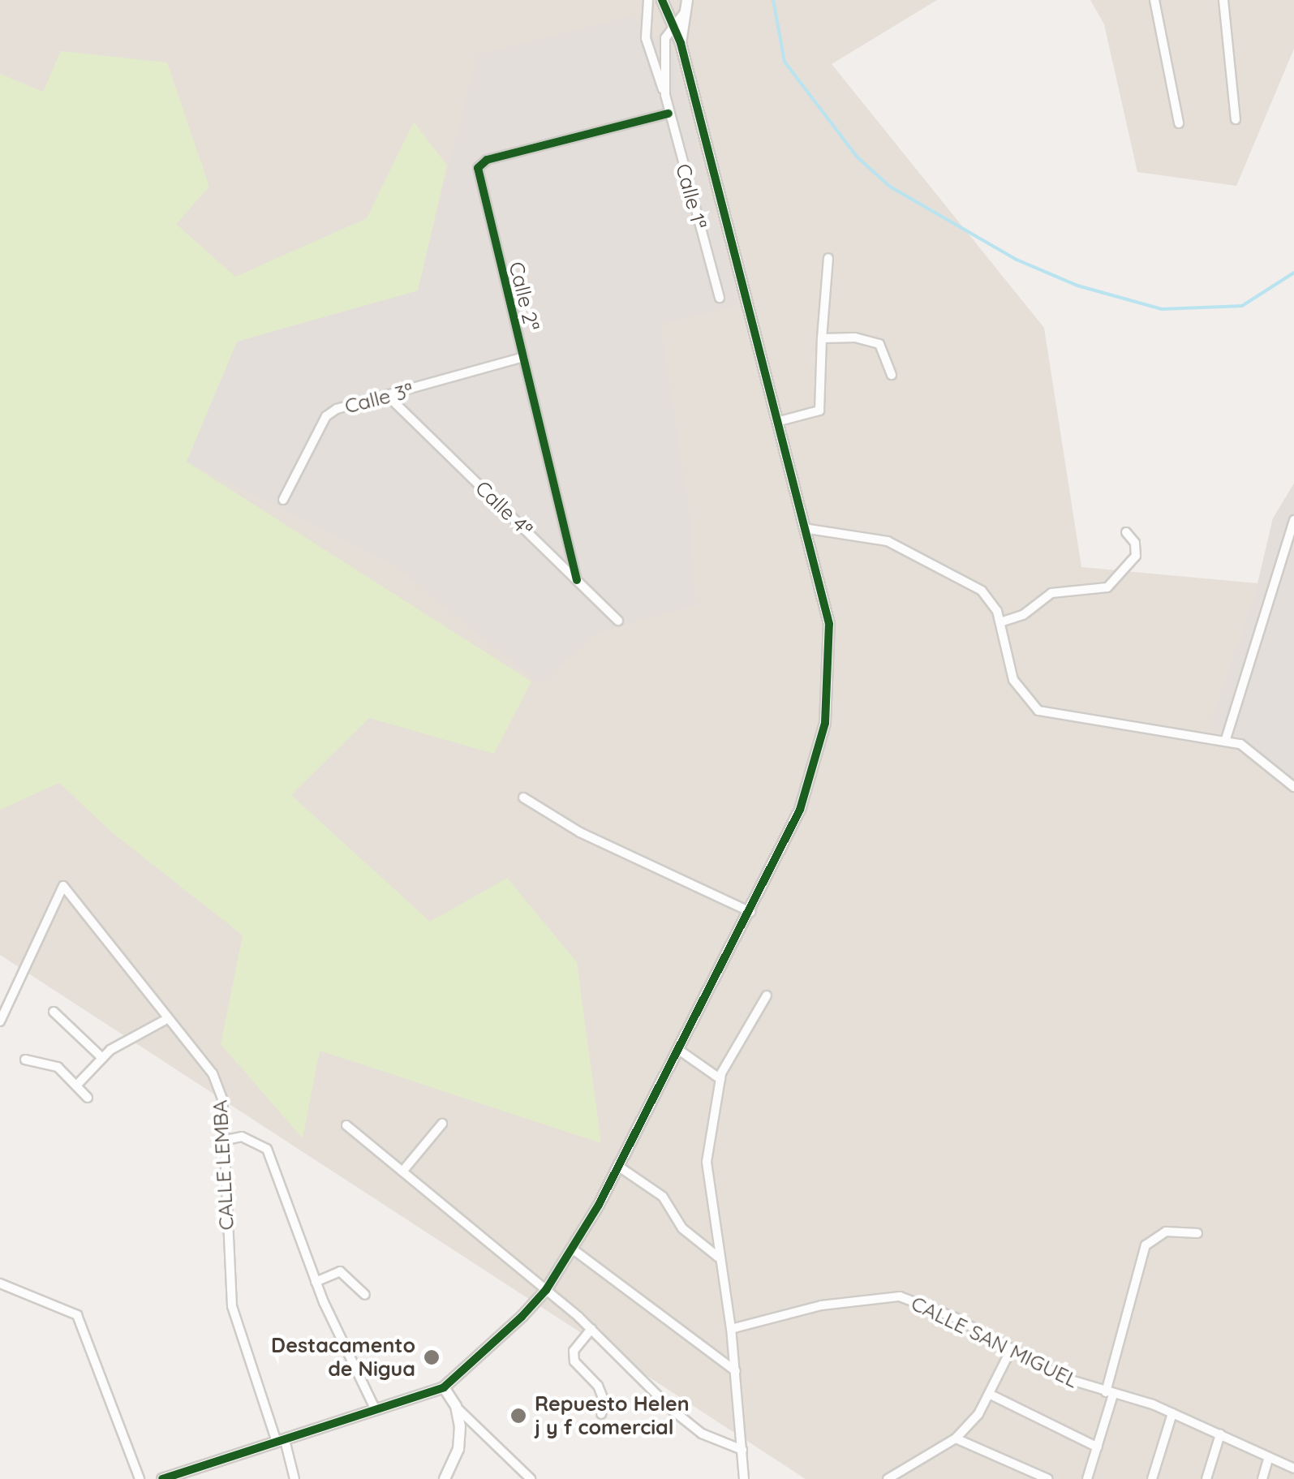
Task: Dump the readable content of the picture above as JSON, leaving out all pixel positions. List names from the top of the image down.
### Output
{
  "streets": {
    "street": [
      "Calle 1ª",
      "Calle 2ª",
      "Calle 3ª",
      "Calle 4ª",
      "CALLE LEMBA",
      "CALLE SAN MIGUEL"
    ]
  },
  "crossings": [
    ["Calle 1ª", "Calle 2ª"],
    ["Calle 2ª", "Calle 3ª"],
    ["Calle 2ª", "Calle 4ª"],
    ["Calle 3ª", "Calle 4ª"]
  ],
  "places": ["Destacamento de Nigua", "Repuesto Helen j y f comercial"]
}
